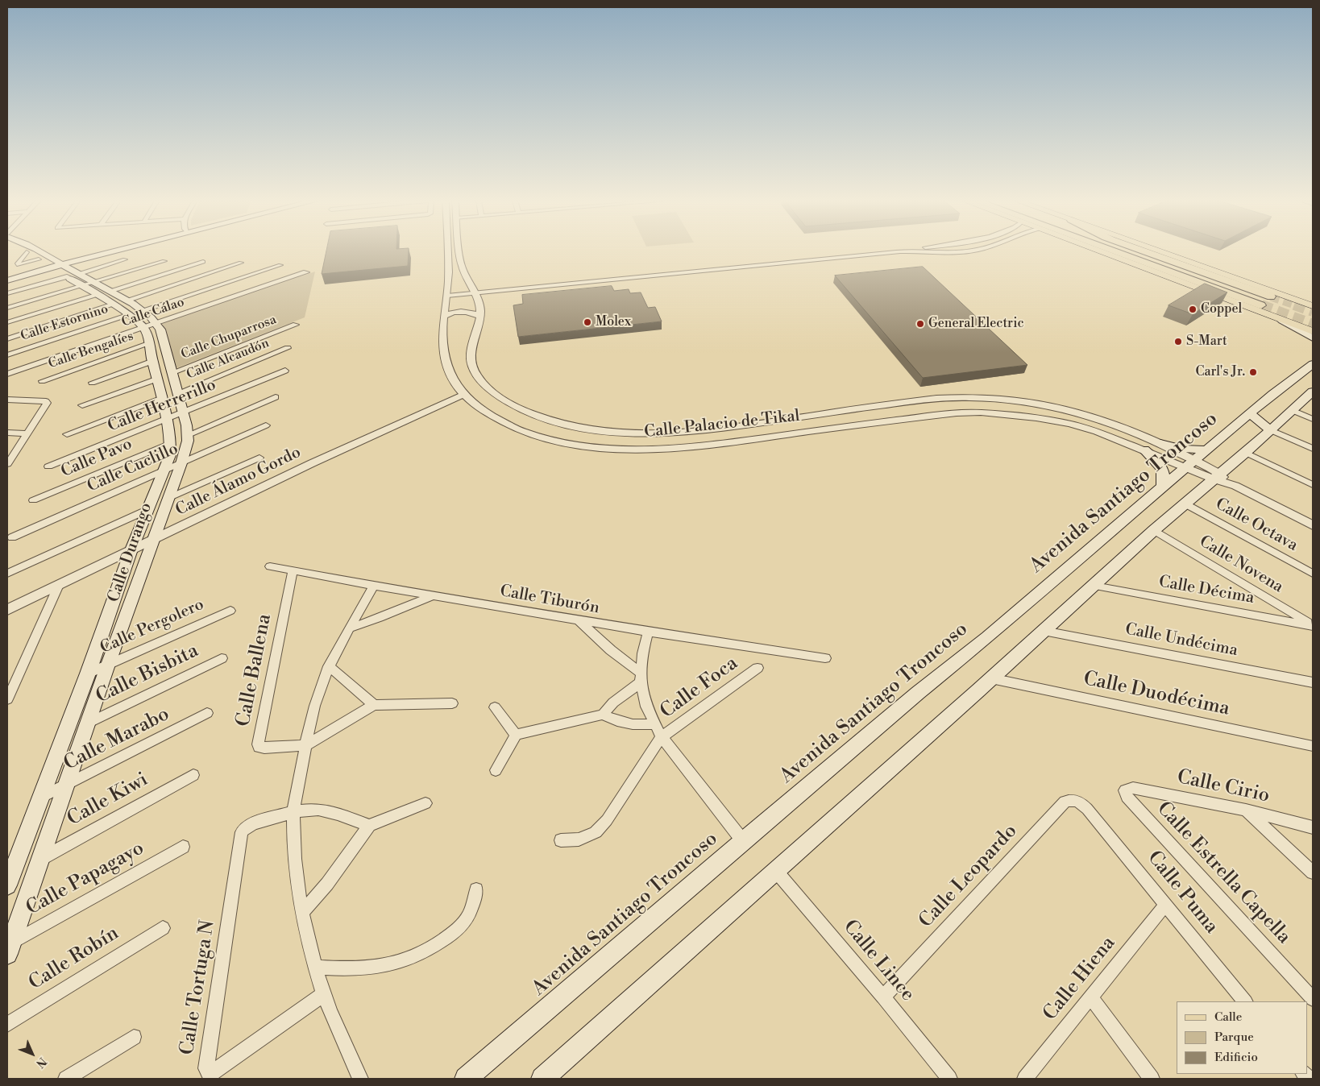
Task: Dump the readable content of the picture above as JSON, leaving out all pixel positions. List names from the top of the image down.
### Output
{
  "streets": {
    "main road": ["Avenida Santiago Troncoso", "Calle Durango"],
    "street": [
      "Calle Cálao",
      "Calle Estornino",
      "Calle Chuparrosa",
      "Calle Bengalíes",
      "Calle Alcaudón",
      "Calle Herrerillo",
      "Calle Palacio de Tikal",
      "Calle Pavo",
      "Calle Cuclillo",
      "Calle Álamo Gordo",
      "Calle Octava",
      "Calle Novena",
      "Calle Décima",
      "Calle Tiburón",
      "Calle Pergolero",
      "Calle Undécima",
      "Calle Ballena",
      "Calle Bisbita",
      "Calle Foca",
      "Calle Duodécima",
      "Calle Marabo",
      "Calle Cirio",
      "Calle Kiwi",
      "Calle Estrella Capella",
      "Calle Leopardo",
      "Calle Papagayo",
      "Calle Puma",
      "Calle Robín",
      "Calle Lince",
      "Calle Hiena",
      "Calle Tortuga N"
    ]
  },
  "crossings": [
    ["Calle Cálao", "Calle Durango"],
    ["Calle Estornino", "Calle Durango"],
    ["Calle Chuparrosa", "Calle Durango"],
    ["Calle Bengalíes", "Calle Durango"],
    ["Calle Alcaudón", "Calle Durango"],
    ["Calle Herrerillo", "Calle Durango"],
    ["Calle Palacio de Tikal", "Calle Álamo Gordo"],
    ["Calle Palacio de Tikal", "Avenida Santiago Troncoso"],
    ["Calle Pavo", "Calle Durango"],
    ["Calle Cuclillo", "Calle Durango"],
    ["Calle Álamo Gordo", "Calle Durango"],
    ["Calle Durango", "Calle Pergolero"],
    ["Calle Durango", "Calle Bisbita"],
    ["Calle Durango", "Calle Marabo"],
    ["Calle Durango", "Calle Kiwi"],
    ["Calle Durango", "Calle Papagayo"],
    ["Calle Novena", "Calle Décima"],
    ["Calle Tiburón", "Calle Ballena"],
    ["Calle Cirio", "Calle Estrella Capella"],
    ["Calle Leopardo", "Calle Puma"],
    ["Calle Leopardo", "Calle Lince"],
    ["Calle Puma", "Calle Hiena"]
  ],
  "places": [
    "Coppel",
    "Molex",
    "General Electric",
    "S-Mart",
    "Carl's Jr."
  ],
  "legend": ["Calle", "Parque", "Edificio"],
  "north": "bottom right"
}
